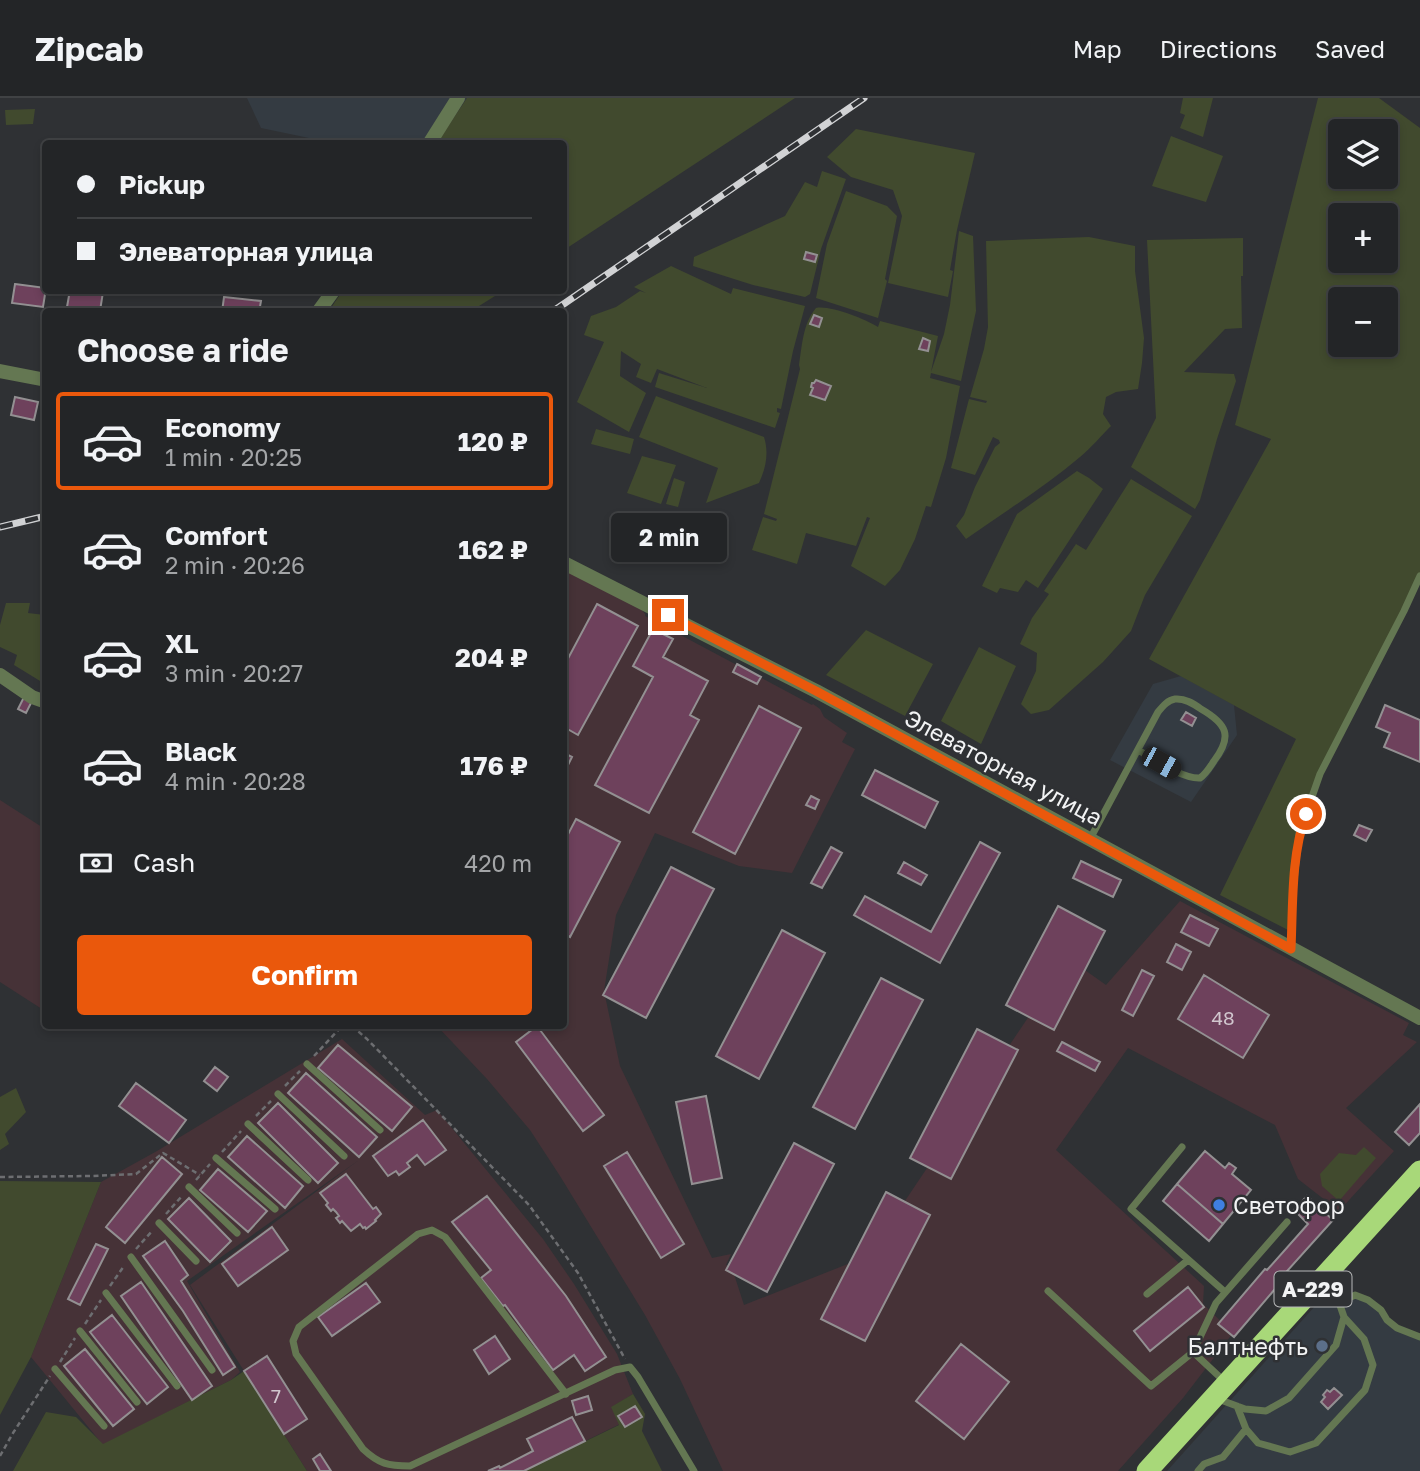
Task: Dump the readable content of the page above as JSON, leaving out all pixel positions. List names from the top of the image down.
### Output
{
  "streets": {
    "highway": ["А-229"],
    "street": ["Элеваторная улица"]
  },
  "places": ["Светофор", "Балтнефть"],
  "house_numbers": ["48", "7"],
  "page": {
    "header": "Zipcab",
    "nav": ["Map", "Directions", "Saved"],
    "map_buttons": ["+", "−"],
    "banner": ["Pickup", "Элеваторная улица"],
    "heading": "Choose a ride",
    "list": [
      {
        "name": "Economy",
        "note": "1 min · 20:25",
        "value": "120 ₽"
      },
      {
        "name": "Comfort",
        "note": "2 min · 20:26",
        "value": "162 ₽"
      },
      {
        "name": "XL",
        "note": "3 min · 20:27",
        "value": "204 ₽"
      },
      {
        "name": "Black",
        "note": "4 min · 20:28",
        "value": "176 ₽"
      }
    ],
    "bubble": "2 min",
    "pay": ["Cash", "420 m"],
    "buttons": "Confirm"
  }
}
